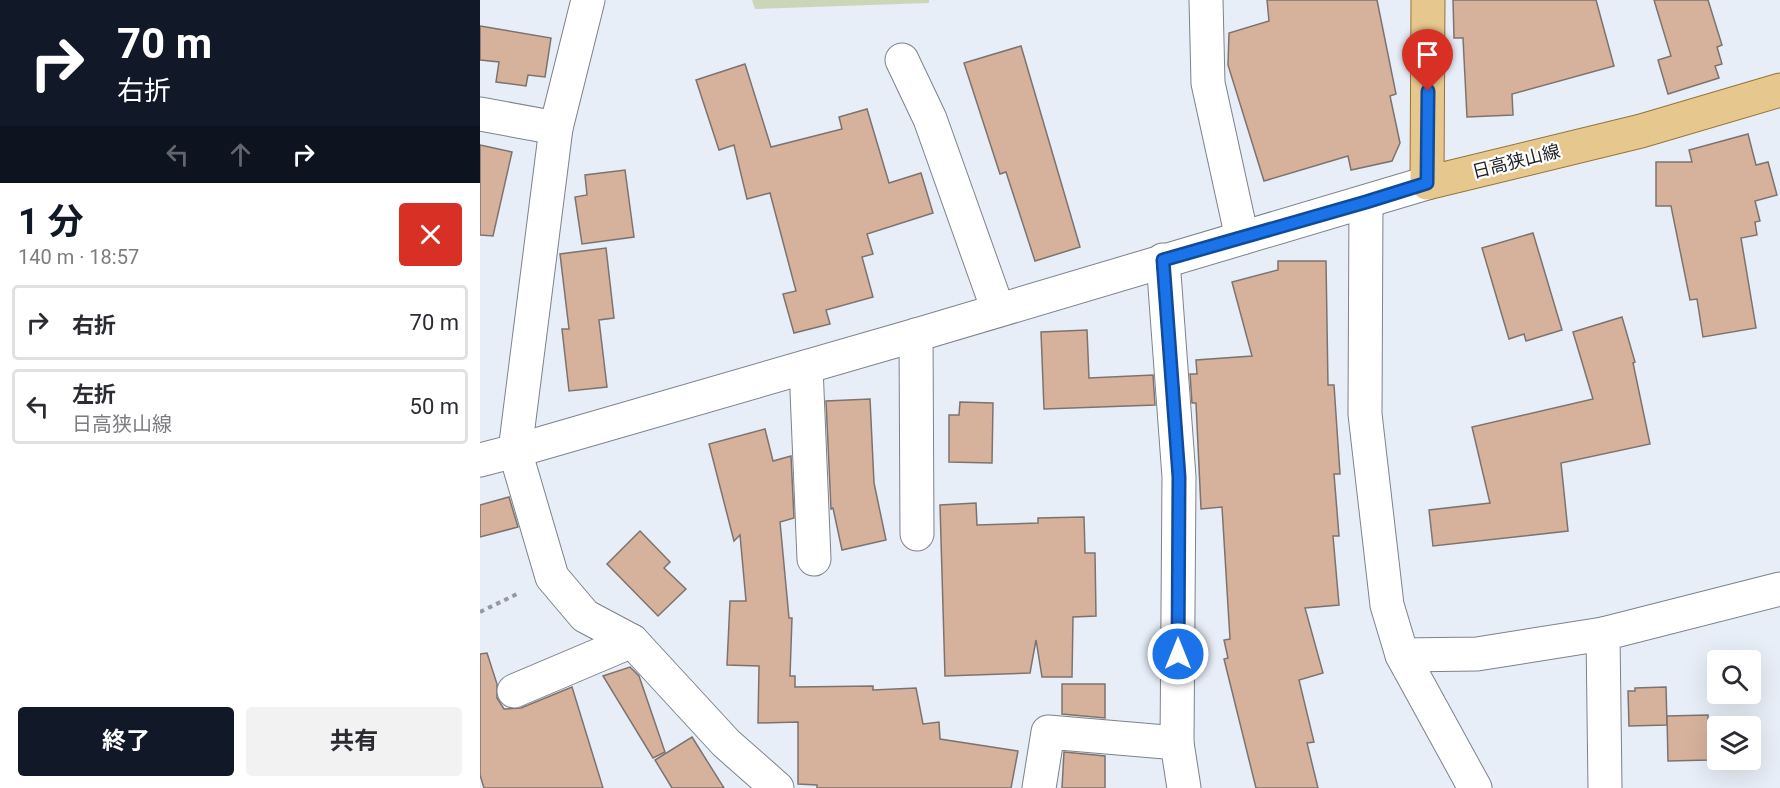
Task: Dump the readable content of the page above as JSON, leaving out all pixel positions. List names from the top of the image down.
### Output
{
  "streets": {
    "main road": ["日高狭山線"]
  },
  "page": {
    "turn": ["70 m", "右折"],
    "heading": ["1 分", "140 m · 18:57"],
    "list": [
      {
        "name": "右折",
        "value": "70 m"
      },
      {
        "name": "左折",
        "note": "日高狭山線",
        "value": "50 m"
      }
    ],
    "buttons": ["終了", "共有"]
  }
}
